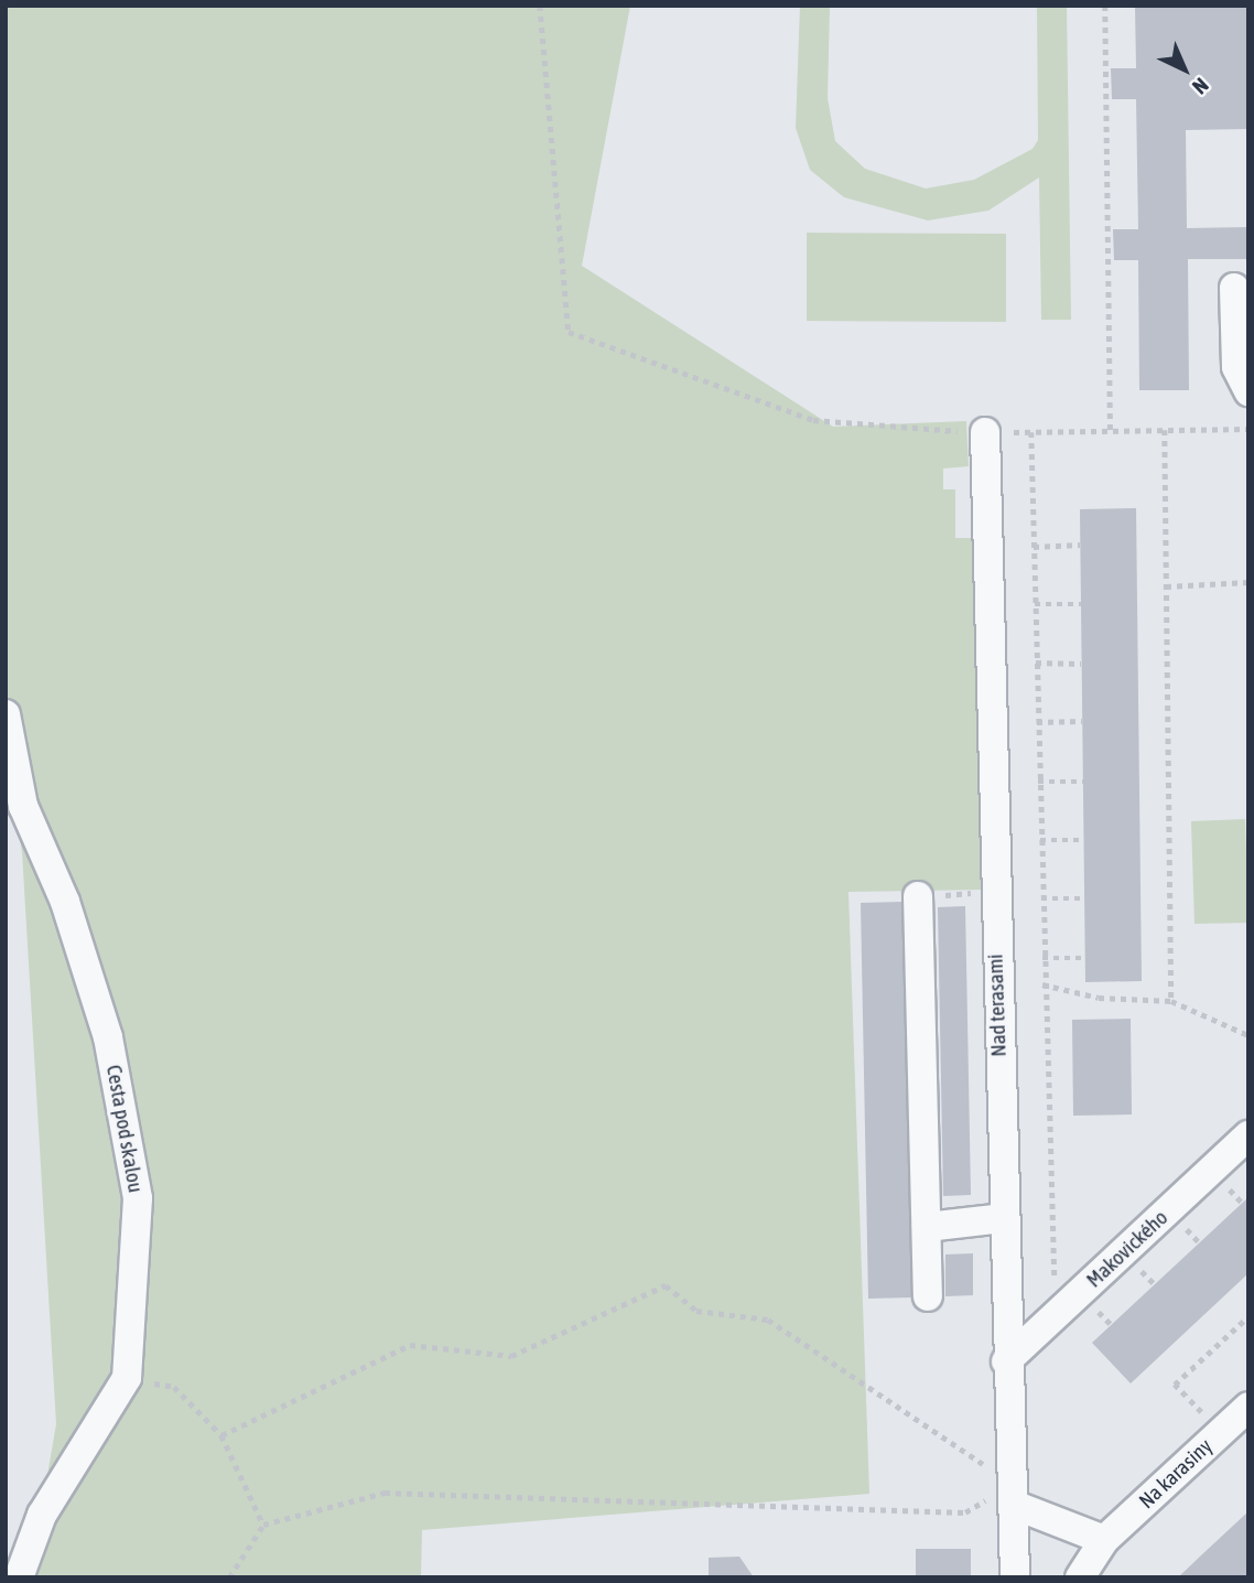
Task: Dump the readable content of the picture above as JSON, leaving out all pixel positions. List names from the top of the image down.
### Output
{
  "streets": {
    "street": [
      "Nad terasami",
      "Cesta pod skalou",
      "Makovického",
      "Na karasiny"
    ]
  },
  "crossings": [
    ["Nad terasami", "Makovického"]
  ],
  "north": "bottom right"
}
